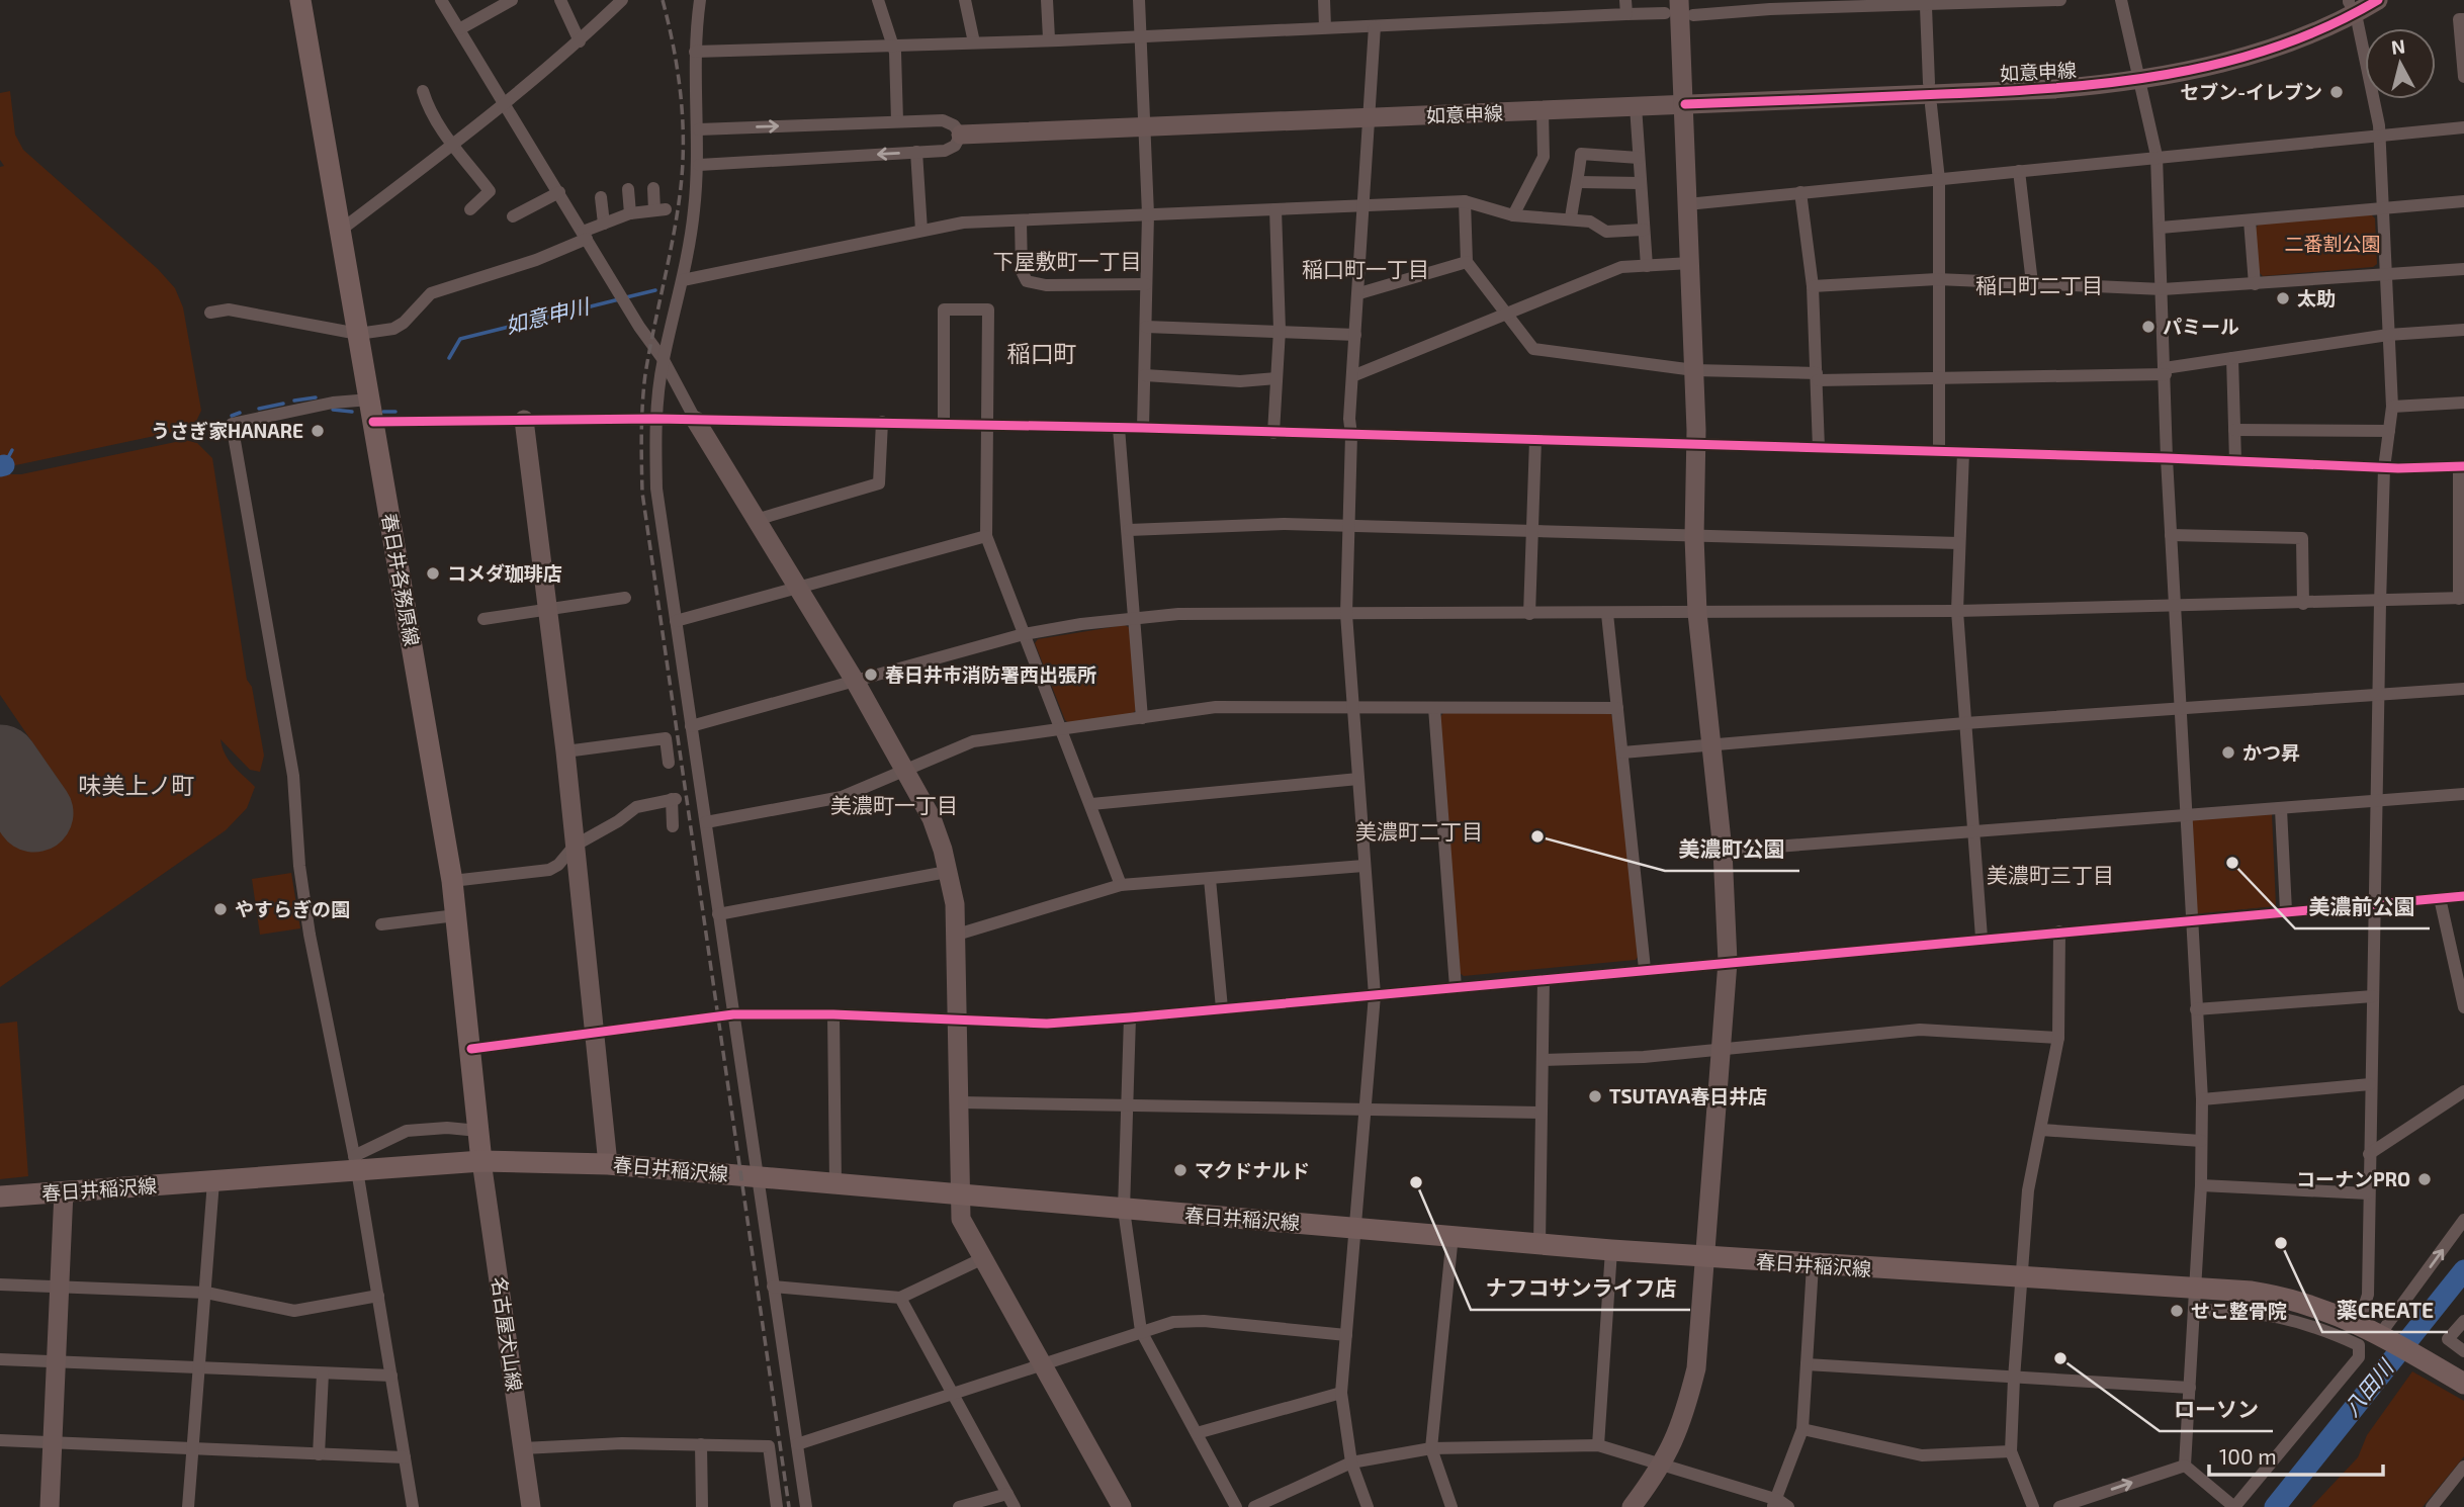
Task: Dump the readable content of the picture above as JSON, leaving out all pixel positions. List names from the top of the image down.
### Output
{
  "streets": {
    "main road": ["春日井各務原線", "春日井稲沢線"],
    "street": ["如意申線", "名古屋犬山線"]
  },
  "crossings": [
    ["春日井各務原線", "春日井稲沢線"],
    ["春日井各務原線", "名古屋犬山線"],
    ["春日井稲沢線", "名古屋犬山線"]
  ],
  "districts": [
    "下屋敷町一丁目",
    "稲口町一丁目",
    "稲口町二丁目",
    "稲口町",
    "味美上ノ町",
    "美濃町一丁目",
    "美濃町二丁目",
    "美濃町三丁目"
  ],
  "water": ["如意申川", "八田川"],
  "parks": ["二番割公園"],
  "places": [
    "セブン-イレブン",
    "太助",
    "パミール",
    "うさぎ家HANARE",
    "コメダ珈琲店",
    "春日井市消防署西出張所",
    "かつ昇",
    "美濃町公園",
    "美濃前公園",
    "やすらぎの園",
    "TSUTAYA春日井店",
    "マクドナルド",
    "コーナンPRO",
    "ナフコサンライフ店",
    "薬CREATE",
    "せこ整骨院",
    "ローソン"
  ],
  "scale_bar": "100 m",
  "north": "top"
}
